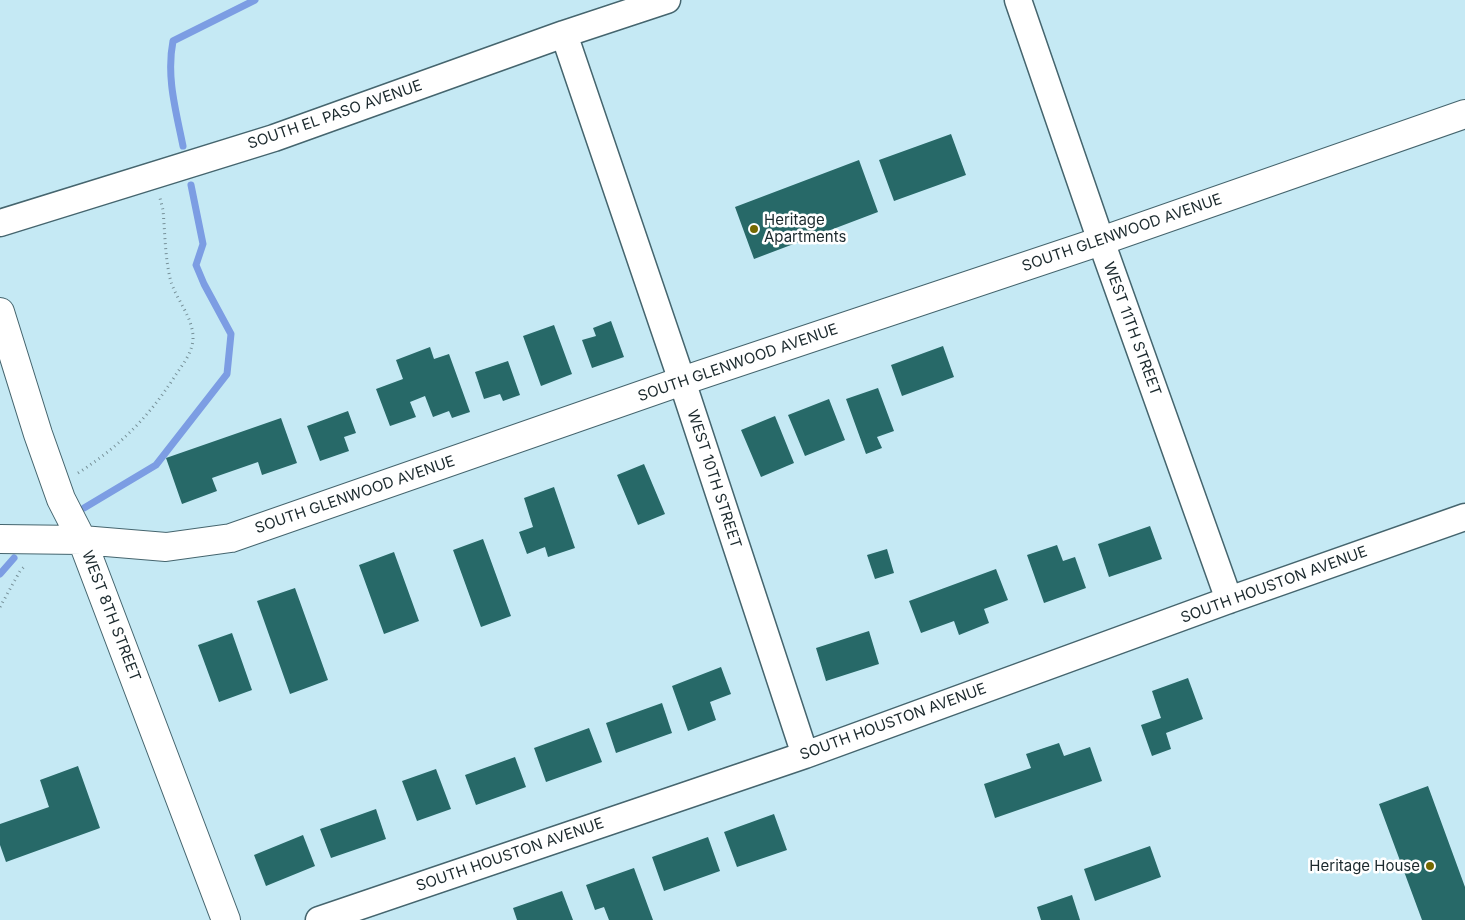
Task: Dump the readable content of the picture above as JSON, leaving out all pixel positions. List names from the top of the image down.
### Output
{
  "streets": {
    "street": [
      "SOUTH EL PASO AVENUE",
      "SOUTH GLENWOOD AVENUE",
      "WEST 11TH STREET",
      "WEST 10TH STREET",
      "SOUTH HOUSTON AVENUE",
      "WEST 8TH STREET"
    ]
  },
  "crossings": [
    ["SOUTH EL PASO AVENUE", "WEST 10TH STREET"],
    ["SOUTH GLENWOOD AVENUE", "WEST 11TH STREET"],
    ["SOUTH GLENWOOD AVENUE", "WEST 10TH STREET"],
    ["SOUTH GLENWOOD AVENUE", "WEST 8TH STREET"],
    ["WEST 11TH STREET", "SOUTH HOUSTON AVENUE"],
    ["WEST 10TH STREET", "SOUTH HOUSTON AVENUE"]
  ],
  "places": ["Heritage Apartments", "Heritage House"]
}
